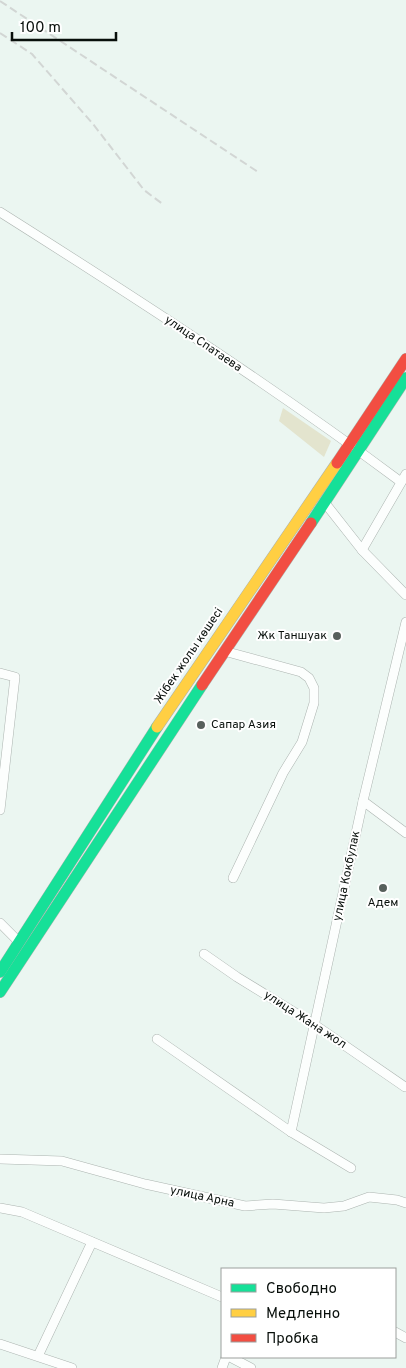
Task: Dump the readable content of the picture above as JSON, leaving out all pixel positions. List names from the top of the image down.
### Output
{
  "streets": {
    "main road": ["Жібек жолы көшесі"],
    "street": [
      "улица Спатаева",
      "улица Кокбулак",
      "улица Жана жол",
      "улица Арна"
    ]
  },
  "crossings": [
    ["улица Спатаева", "Жібек жолы көшесі"],
    ["улица Кокбулак", "улица Жана жол"]
  ],
  "places": ["Жк Таншуак", "Сапар Азия", "Адем"],
  "legend": ["Свободно", "Медленно", "Пробка"],
  "scale_bar": "100 m"
}
